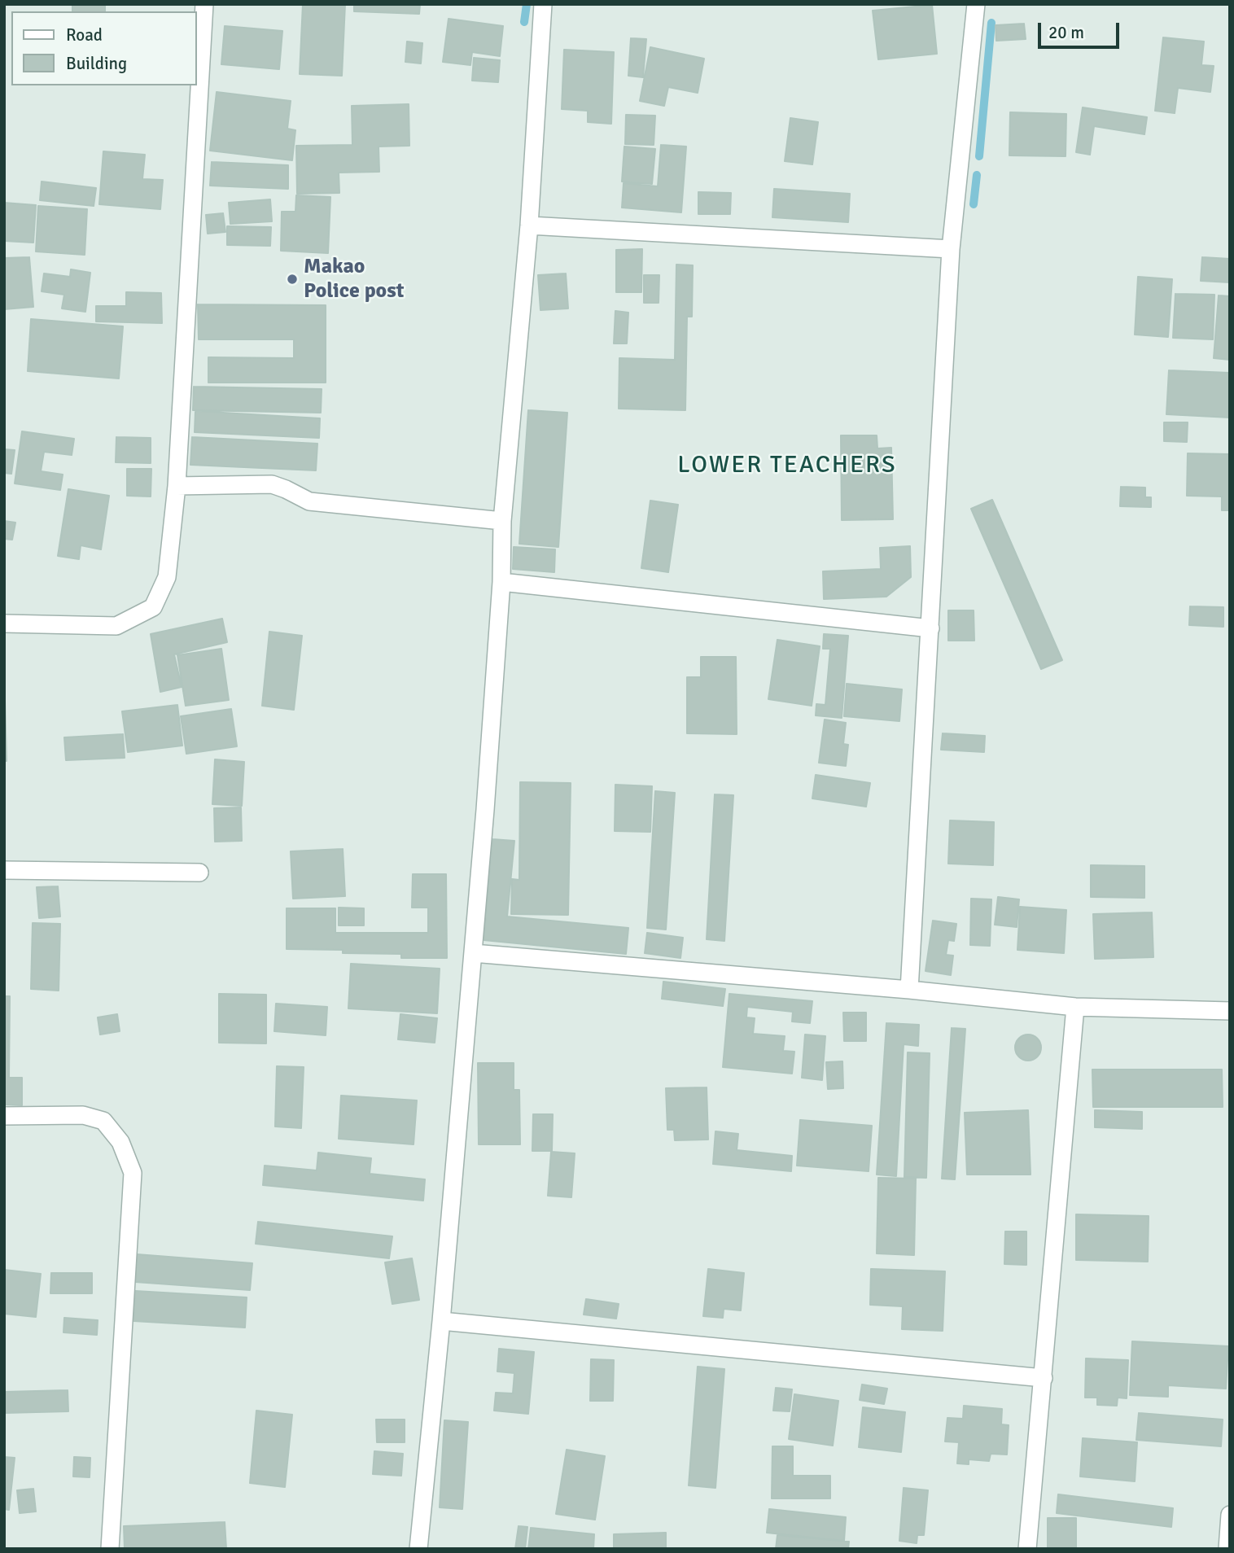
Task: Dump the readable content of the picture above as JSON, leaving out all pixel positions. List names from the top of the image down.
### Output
{
  "districts": ["LOWER TEACHERS"],
  "places": ["Makao Police post"],
  "legend": ["Road", "Building"],
  "scale_bar": "20 m"
}
